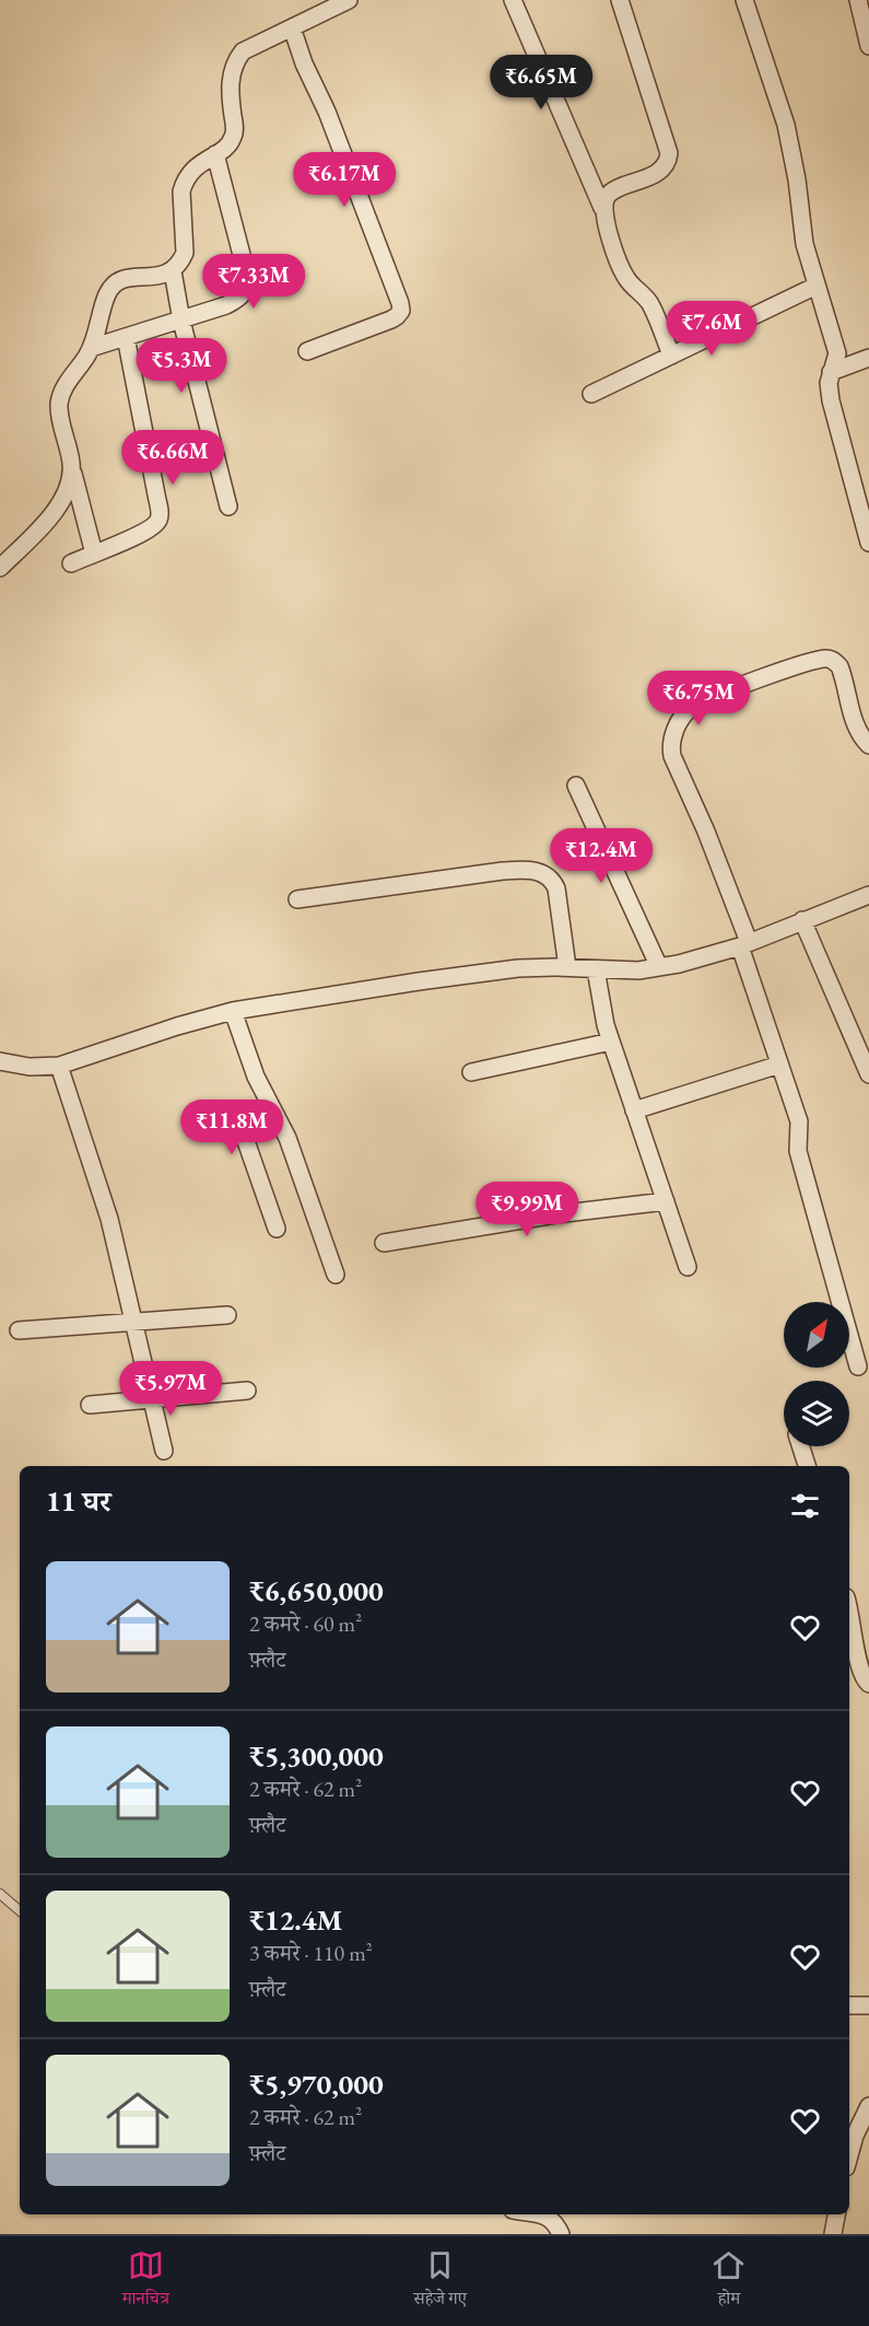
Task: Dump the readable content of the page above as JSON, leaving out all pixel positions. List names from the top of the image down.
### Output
{
  "north": "top right",
  "page": {
    "price": [
      "₹6.65M",
      "₹6.17M",
      "₹7.33M",
      "₹7.6M",
      "₹5.3M",
      "₹6.66M",
      "₹6.75M",
      "₹12.4M",
      "₹11.8M",
      "₹9.99M",
      "₹5.97M"
    ],
    "heading": "11 घर",
    "list": [
      {
        "name": "₹6,650,000",
        "note": "2 कमरे · 60 m² · फ़्लैट"
      },
      {
        "name": "₹5,300,000",
        "note": "2 कमरे · 62 m² · फ़्लैट"
      },
      {
        "name": "₹12.4M",
        "note": "3 कमरे · 110 m² · फ़्लैट"
      },
      {
        "name": "₹5,970,000",
        "note": "2 कमरे · 62 m² · फ़्लैट"
      }
    ],
    "tabs": ["मानचित्र", "सहेजे गए", "होम"]
  }
}
